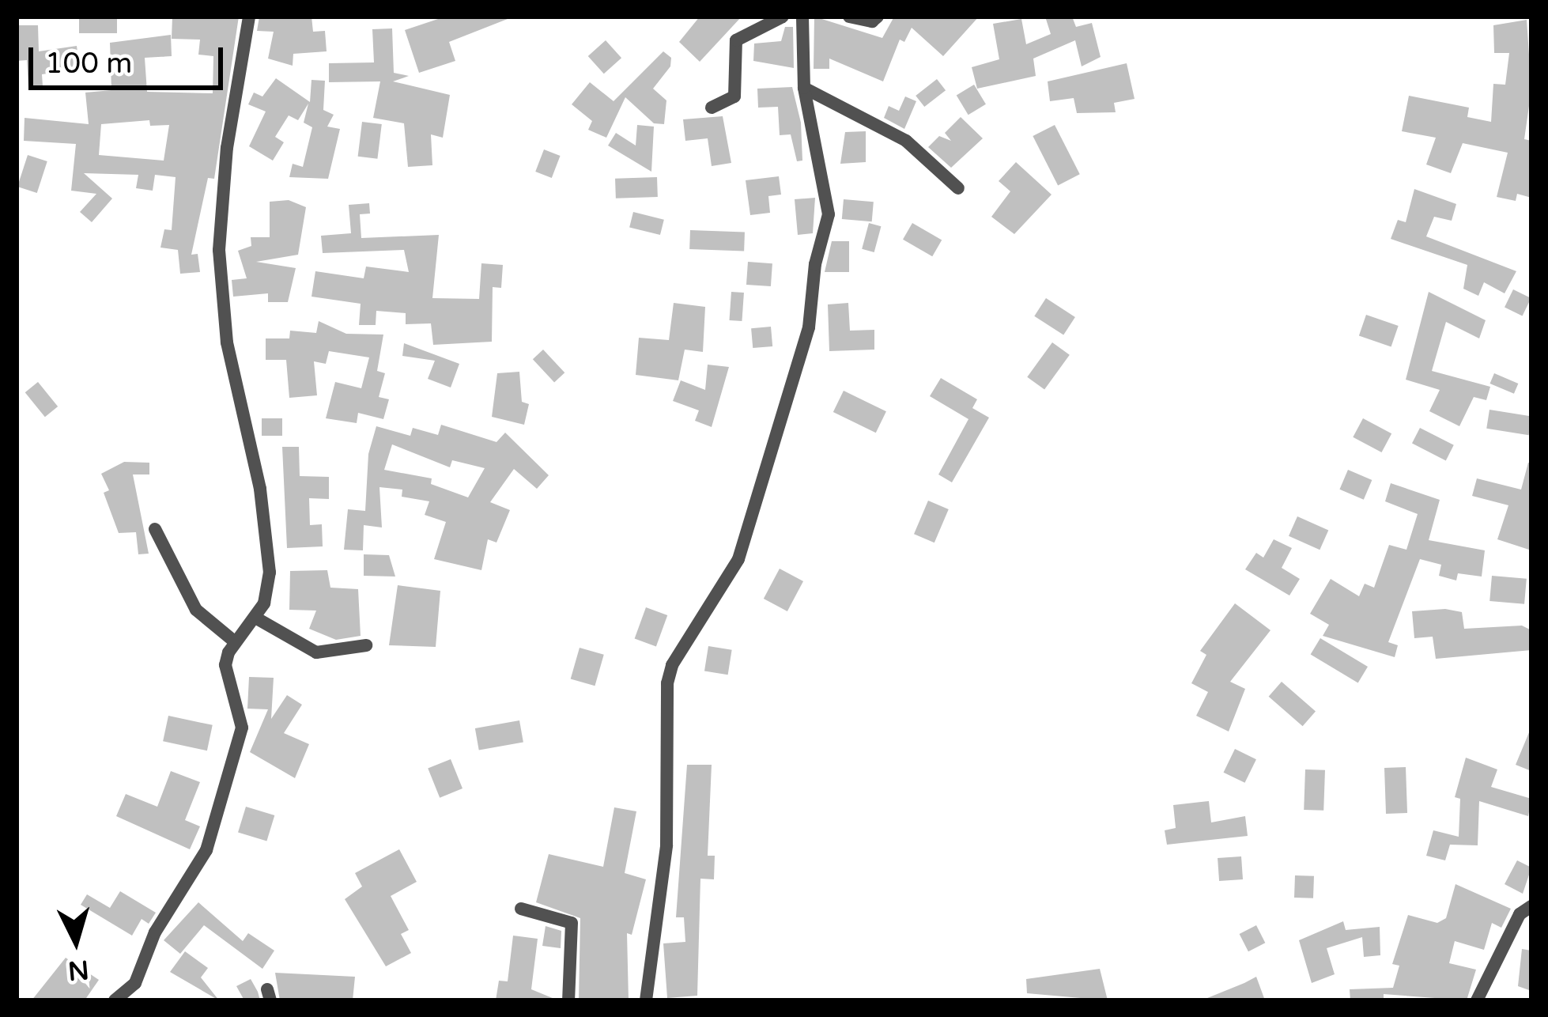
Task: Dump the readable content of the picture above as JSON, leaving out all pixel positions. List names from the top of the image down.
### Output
{
  "scale_bar": "100 m",
  "north": "bottom"
}
